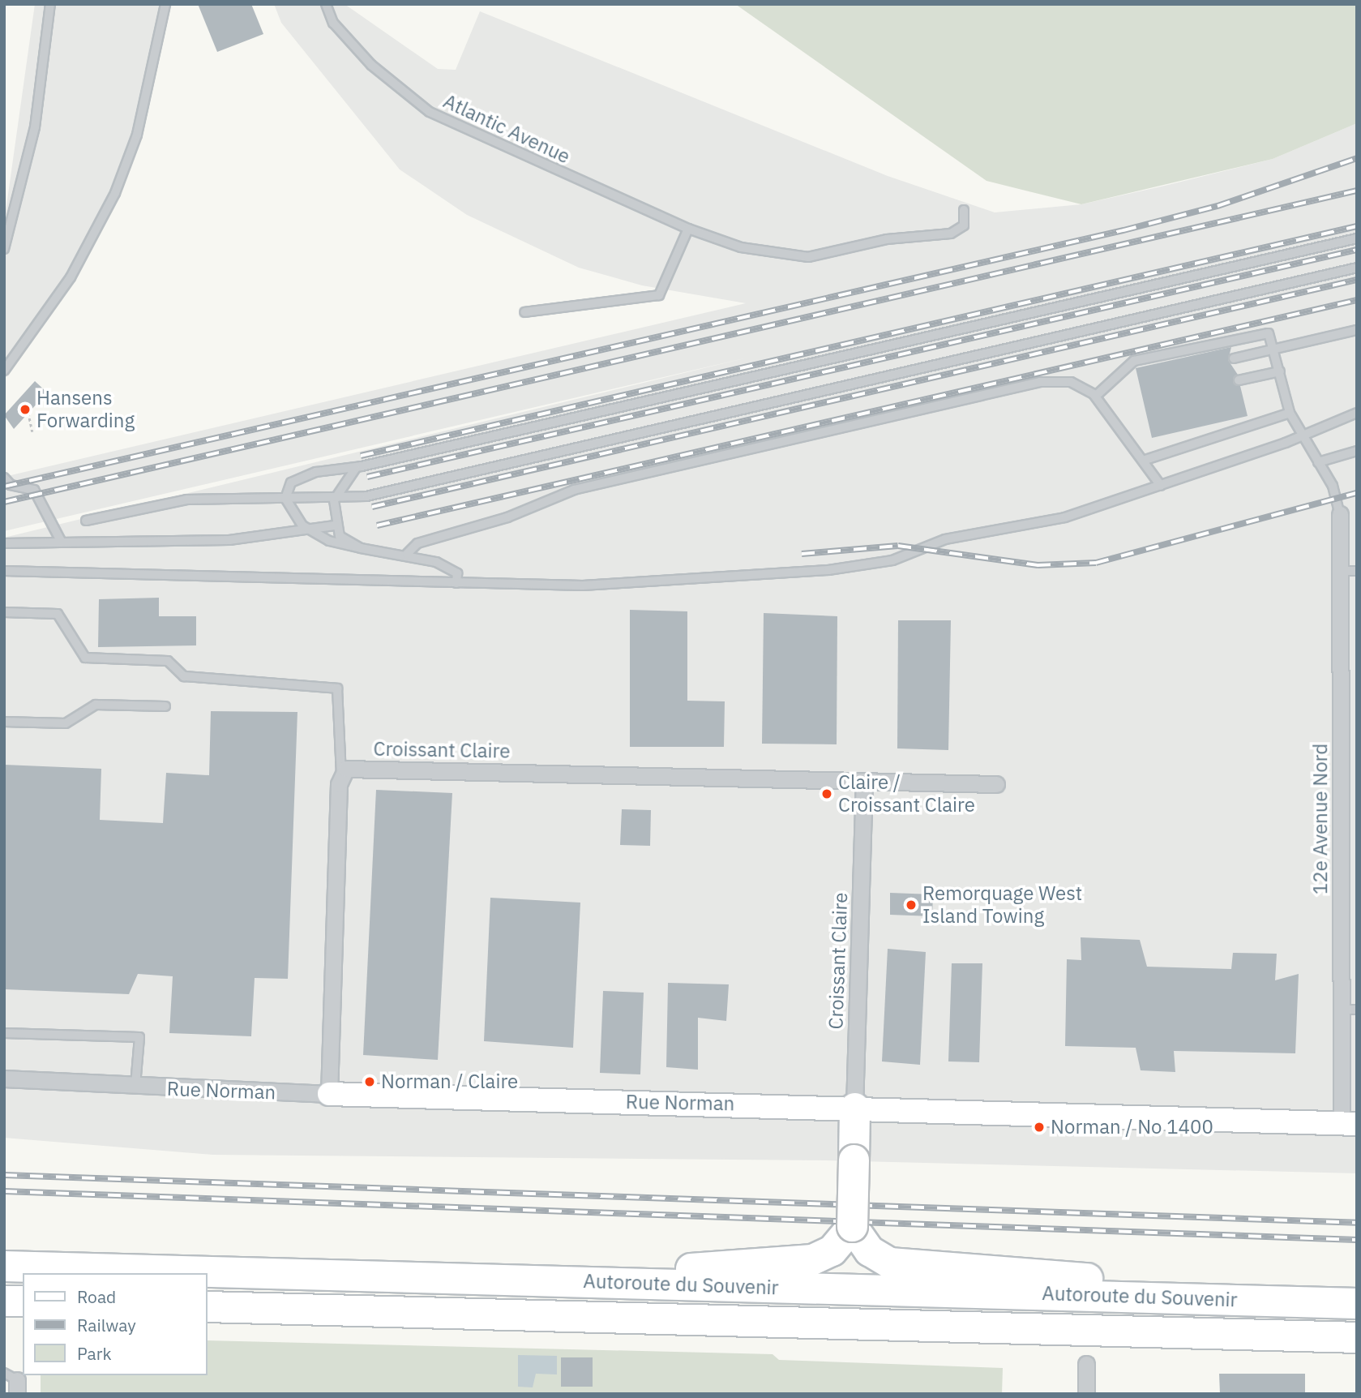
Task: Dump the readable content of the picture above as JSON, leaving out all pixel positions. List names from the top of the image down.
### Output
{
  "streets": {
    "highway": ["Autoroute du Souvenir"],
    "street": ["Croissant Claire", "12e Avenue Nord", "Rue Norman"],
    "lane": ["Atlantic Avenue"]
  },
  "crossings": [
    ["Croissant Claire", "Rue Norman"],
    ["12e Avenue Nord", "Rue Norman"]
  ],
  "places": [
    "Hansens Forwarding",
    "Claire / Croissant Claire",
    "Remorquage West Island Towing",
    "Norman / Claire",
    "Norman / No 1400"
  ],
  "legend": ["Road", "Railway", "Park"]
}
